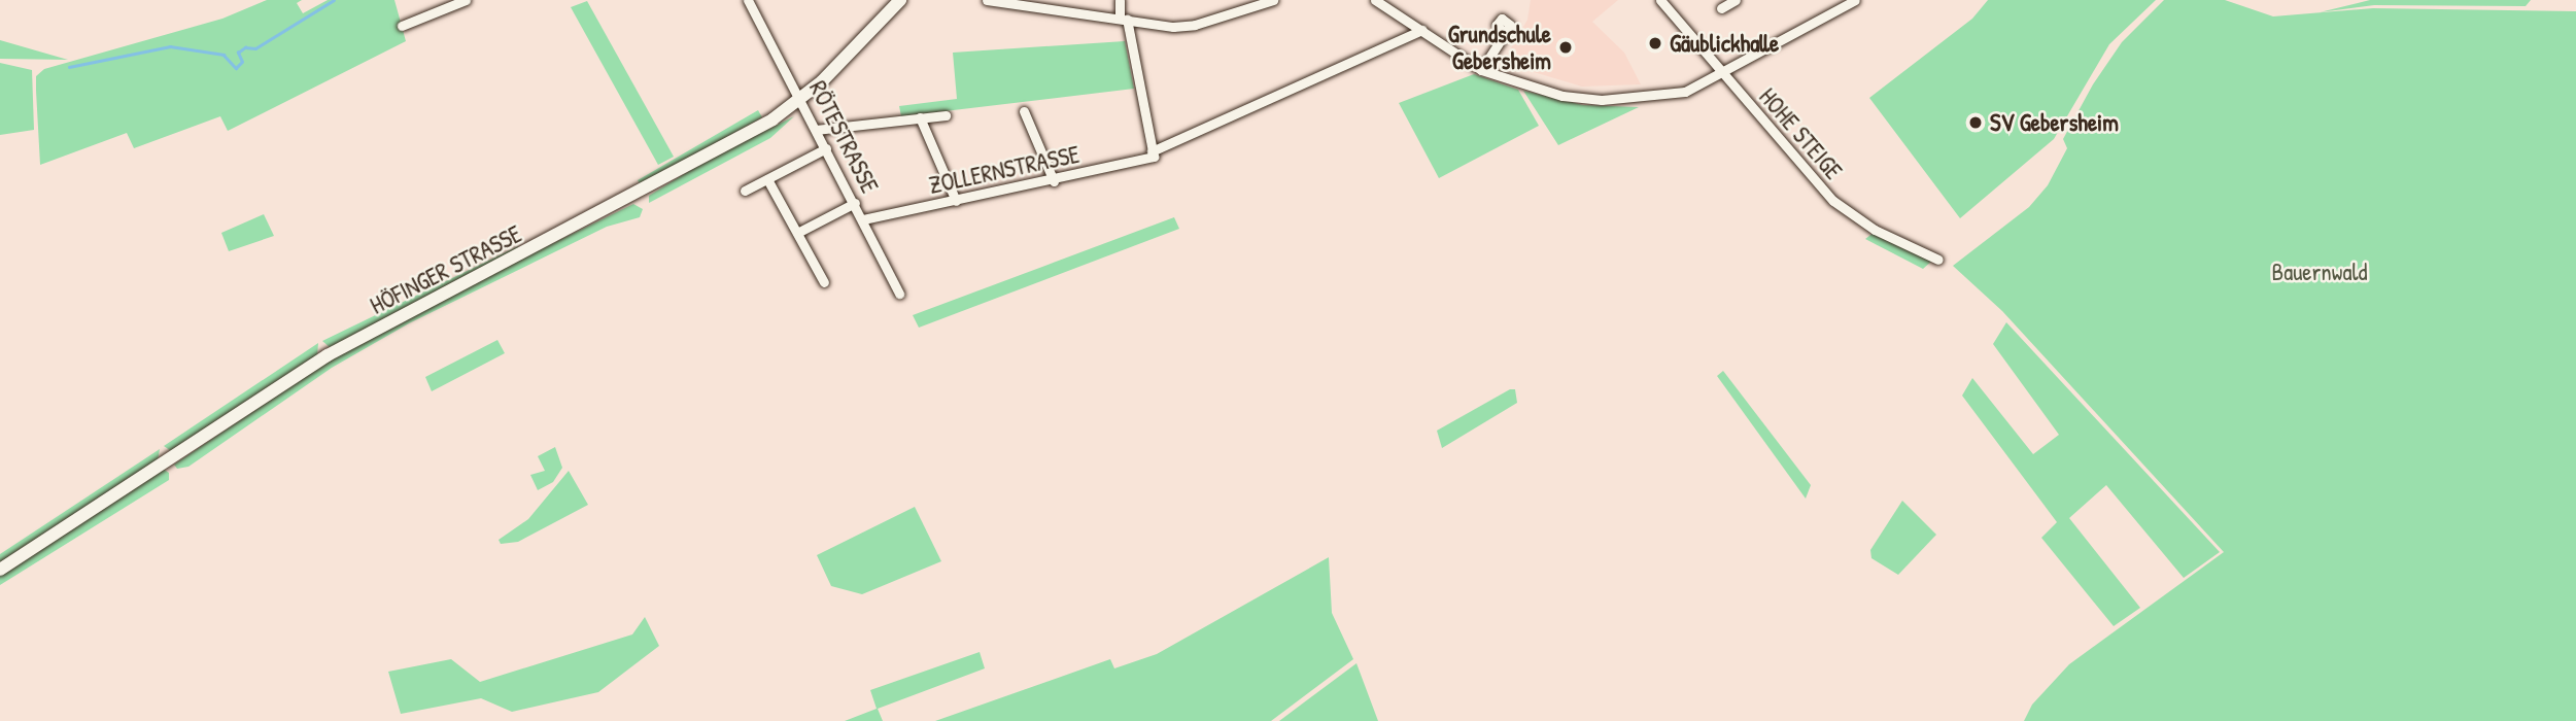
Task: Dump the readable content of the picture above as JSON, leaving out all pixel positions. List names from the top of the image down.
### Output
{
  "streets": {
    "street": [
      "HOHE STEIGE",
      "RÖTESTRASSE",
      "ZOLLERNSTRASSE",
      "HÖFINGER STRASSE"
    ]
  },
  "crossings": [
    ["RÖTESTRASSE", "ZOLLERNSTRASSE"],
    ["RÖTESTRASSE", "HÖFINGER STRASSE"]
  ],
  "parks": ["Bauernwald"],
  "places": ["Gäublickhalle", "Grundschule Gebersheim", "SV Gebersheim"]
}
